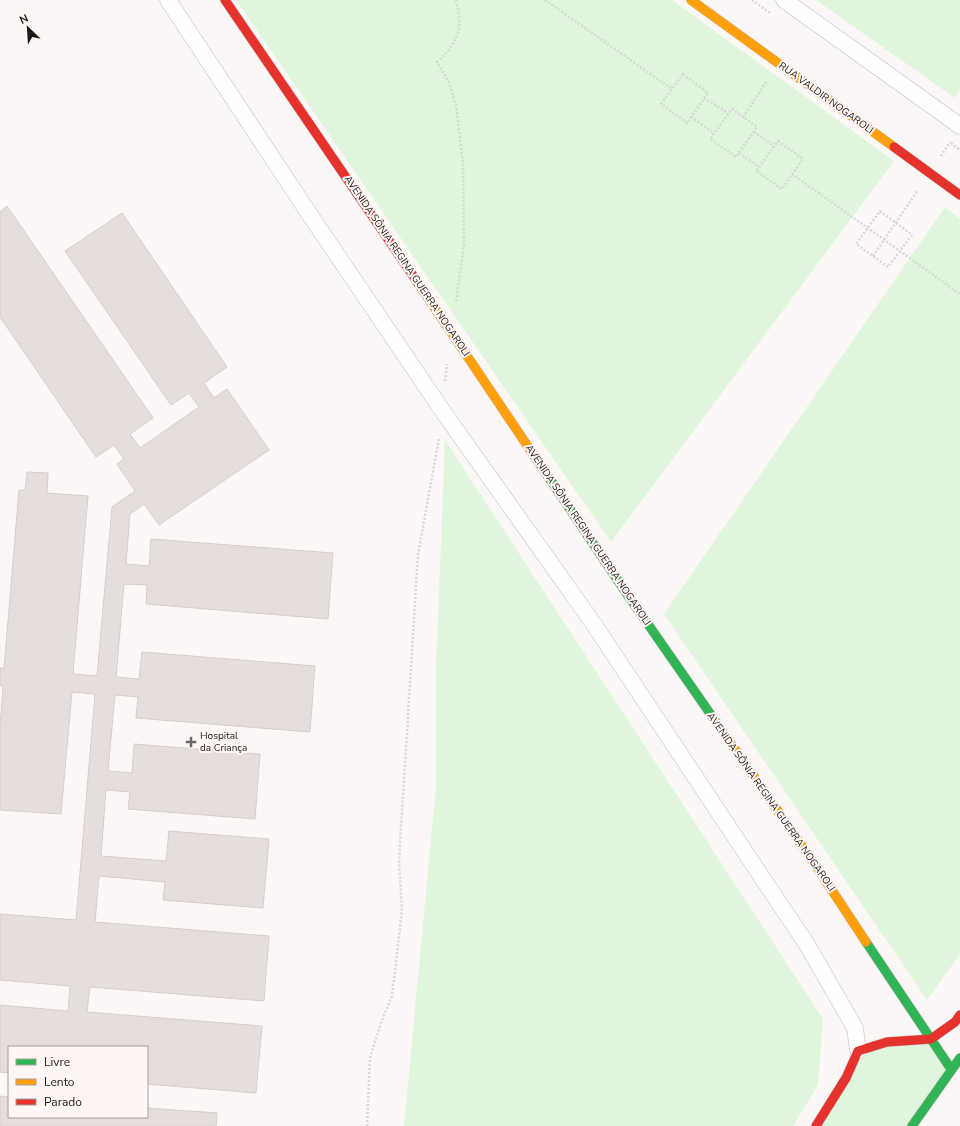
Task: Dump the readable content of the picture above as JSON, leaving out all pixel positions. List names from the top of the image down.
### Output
{
  "streets": {
    "street": ["RUA VALDIR NOGAROLI", "AVENIDA SÔNIA REGINA GUERRA NOGAROLI"]
  },
  "places": {
    "health": ["Hospital da Criança"]
  },
  "legend": ["Livre", "Lento", "Parado"],
  "north": "top left"
}
